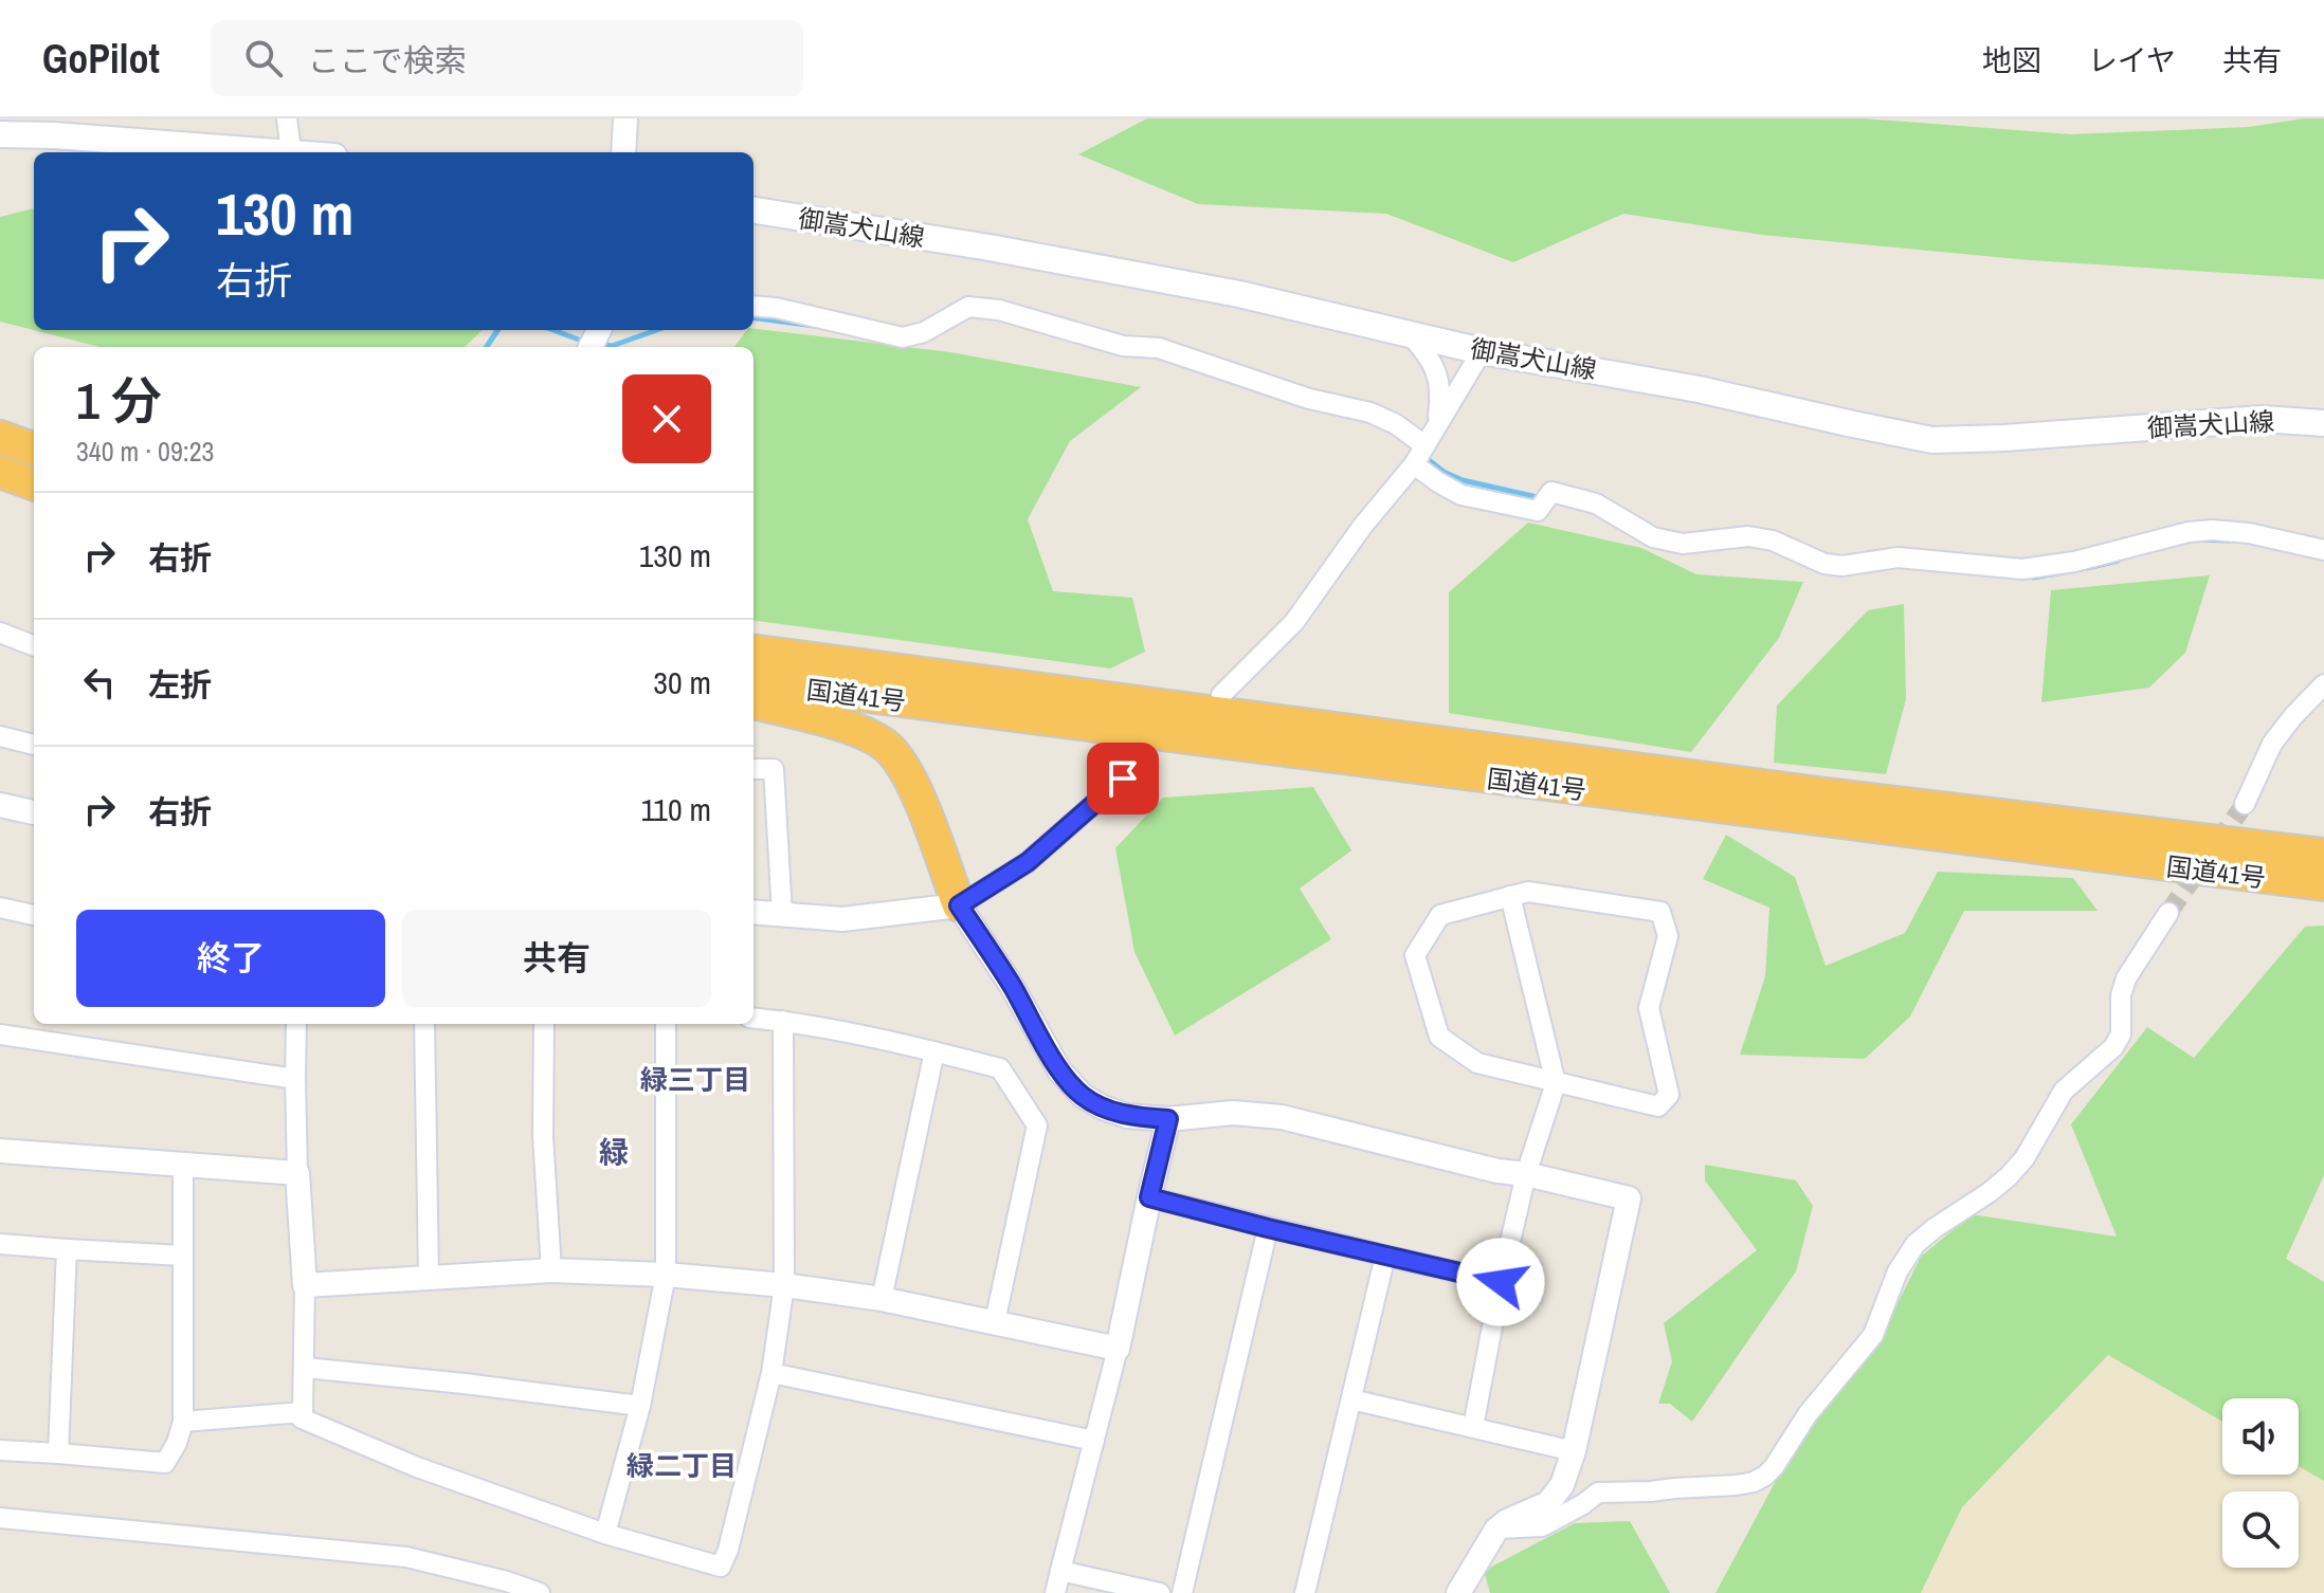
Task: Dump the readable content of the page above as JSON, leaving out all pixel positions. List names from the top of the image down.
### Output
{
  "streets": {
    "highway": ["国道41号"],
    "main road": ["御嵩犬山線"]
  },
  "districts": ["緑三丁目", "緑", "緑二丁目"],
  "page": {
    "header": "GoPilot",
    "search": "ここで検索",
    "nav": ["地図", "レイヤ", "共有"],
    "turn": ["130 m", "右折"],
    "heading": ["1 分", "340 m · 09:23"],
    "list": [
      {
        "name": "右折",
        "value": "130 m"
      },
      {
        "name": "左折",
        "value": "30 m"
      },
      {
        "name": "右折",
        "value": "110 m"
      }
    ],
    "buttons": ["終了", "共有"]
  }
}
